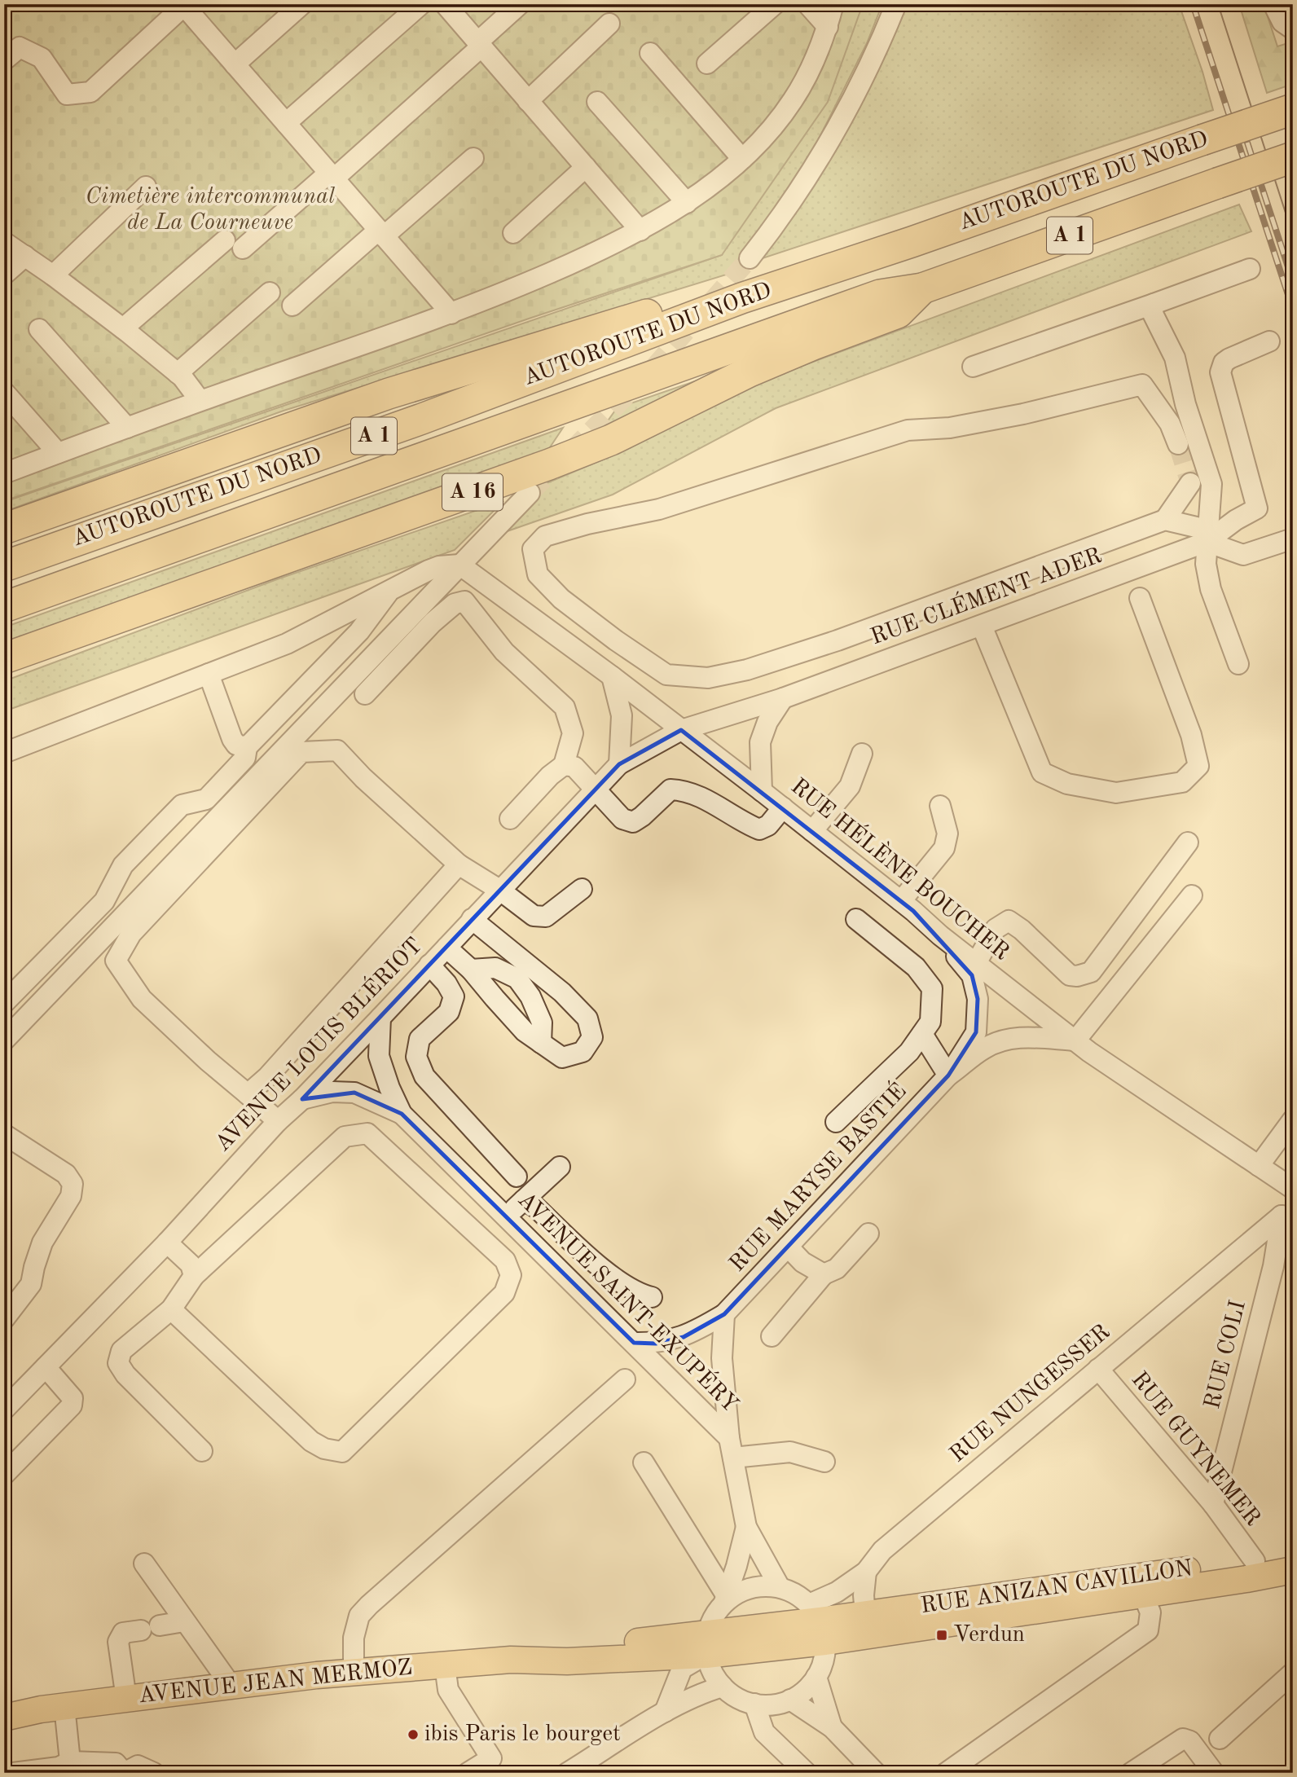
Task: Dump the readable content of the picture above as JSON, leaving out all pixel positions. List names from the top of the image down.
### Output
{
  "streets": {
    "highway": ["AUTOROUTE DU NORD", "A 1", "A 16"],
    "main road": ["RUE ANIZAN CAVILLON", "AVENUE JEAN MERMOZ"],
    "street": [
      "RUE CLÉMENT ADER",
      "RUE HÉLÈNE BOUCHER",
      "AVENUE LOUIS BLÉRIOT",
      "RUE MARYSE BASTIÉ",
      "AVENUE SAINT-EXUPÉRY",
      "RUE COLI",
      "RUE NUNGESSER",
      "RUE GUYNEMER"
    ]
  },
  "crossings": [
    ["AUTOROUTE DU NORD", "A 16"],
    ["RUE CLÉMENT ADER", "RUE HÉLÈNE BOUCHER"],
    ["RUE CLÉMENT ADER", "AVENUE LOUIS BLÉRIOT"],
    ["RUE HÉLÈNE BOUCHER", "AVENUE LOUIS BLÉRIOT"],
    ["RUE HÉLÈNE BOUCHER", "RUE MARYSE BASTIÉ"],
    ["AVENUE LOUIS BLÉRIOT", "AVENUE SAINT-EXUPÉRY"],
    ["RUE MARYSE BASTIÉ", "AVENUE SAINT-EXUPÉRY"],
    ["RUE COLI", "RUE NUNGESSER"],
    ["RUE COLI", "RUE GUYNEMER"],
    ["RUE NUNGESSER", "RUE GUYNEMER"],
    ["RUE NUNGESSER", "RUE ANIZAN CAVILLON"],
    ["RUE NUNGESSER", "AVENUE JEAN MERMOZ"],
    ["RUE GUYNEMER", "RUE ANIZAN CAVILLON"],
    ["RUE ANIZAN CAVILLON", "AVENUE JEAN MERMOZ"]
  ],
  "parks": ["Cimetière intercommunal de La Courneuve"],
  "places": {
    "transit": ["Verdun"],
    "other": ["ibis Paris le bourget"]
  }
}
